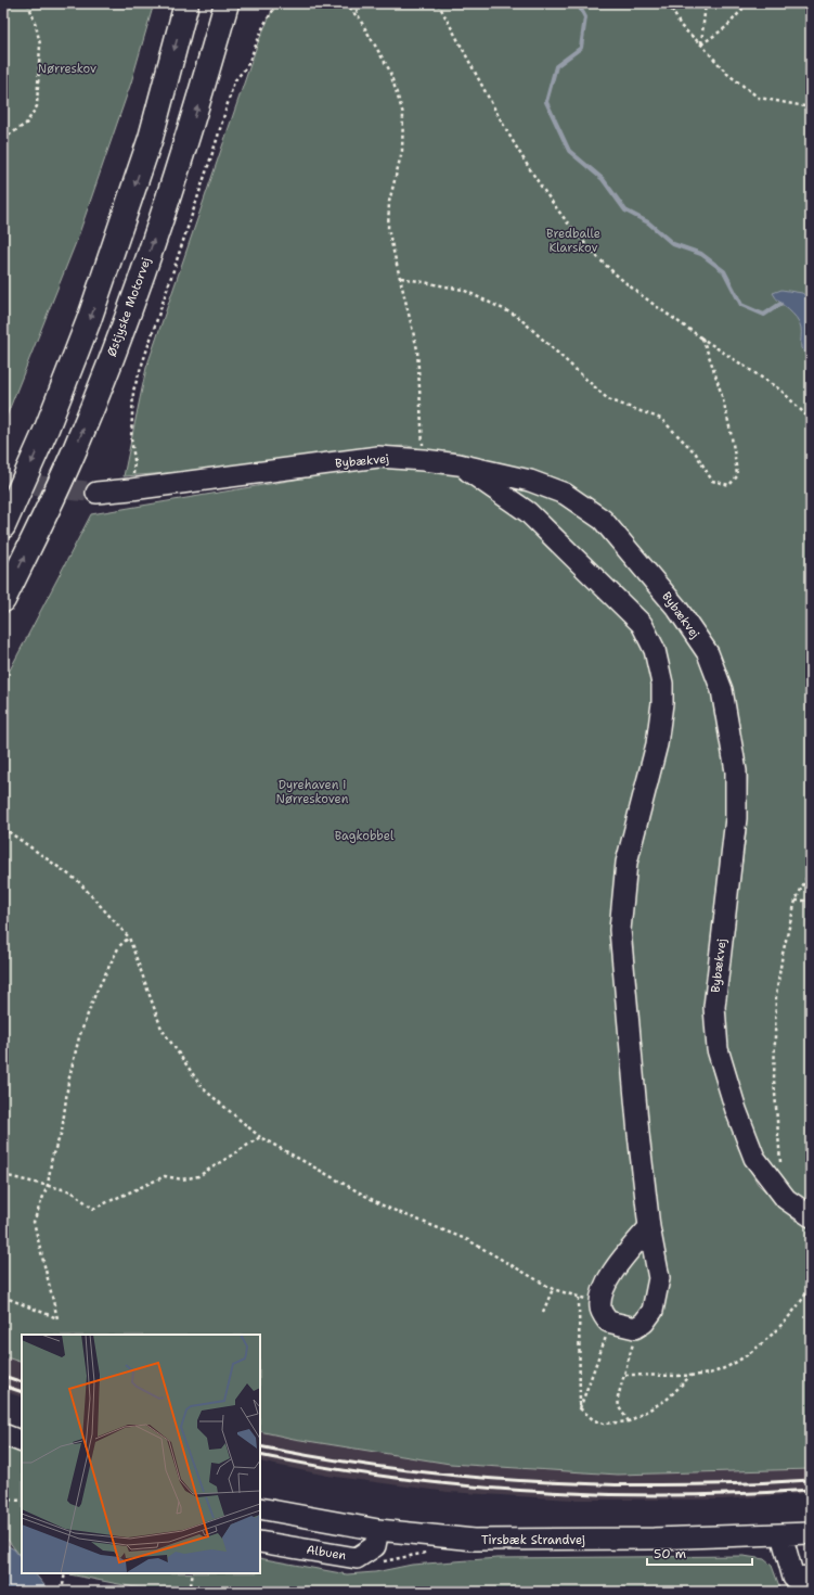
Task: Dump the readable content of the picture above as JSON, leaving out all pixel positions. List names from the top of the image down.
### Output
{
  "streets": {
    "highway": ["Østjyske Motorvej"],
    "street": ["Bybækvej", "Tirsbæk Strandvej", "Albuen"]
  },
  "crossings": [
    ["Tirsbæk Strandvej", "Albuen"]
  ],
  "parks": [
    "Nørreskov",
    "Bredballe Klarskov",
    "Dyrehaven i Nørreskoven",
    "Bagkobbel"
  ],
  "scale_bar": "50 m"
}
